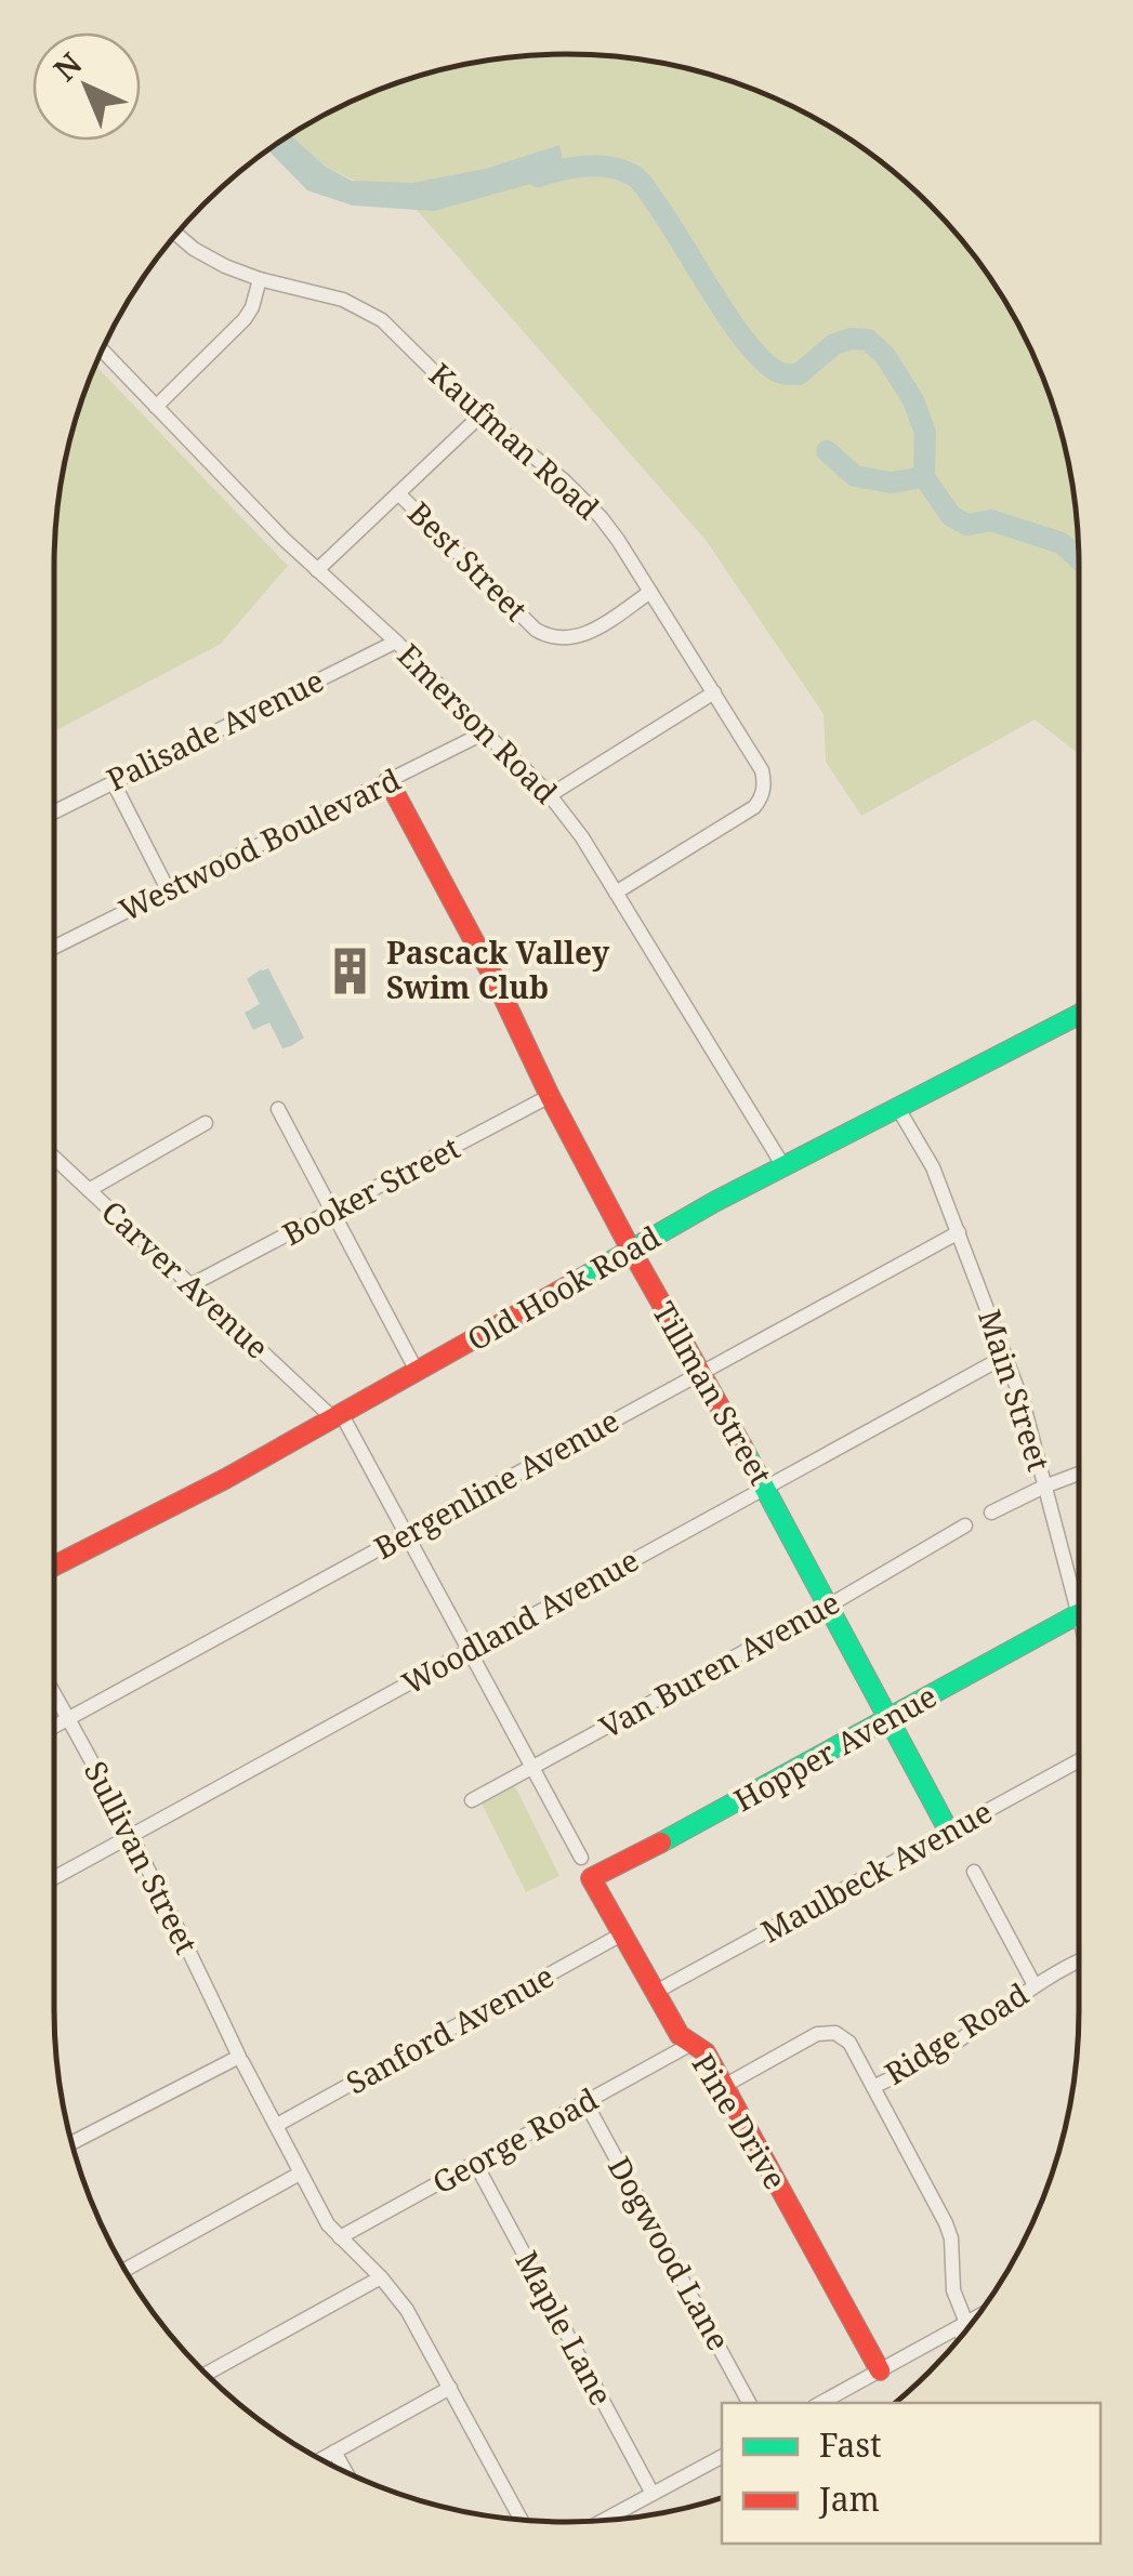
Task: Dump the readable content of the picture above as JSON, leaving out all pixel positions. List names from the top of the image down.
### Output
{
  "streets": {
    "street": [
      "Kaufman Road",
      "Best Street",
      "Emerson Road",
      "Palisade Avenue",
      "Westwood Boulevard",
      "Booker Street",
      "Carver Avenue",
      "Old Hook Road",
      "Main Street",
      "Tillman Street",
      "Bergenline Avenue",
      "Woodland Avenue",
      "Van Buren Avenue",
      "Hopper Avenue",
      "Sullivan Street",
      "Maulbeck Avenue",
      "Sanford Avenue",
      "Ridge Road",
      "Pine Drive",
      "George Road",
      "Dogwood Lane",
      "Maple Lane"
    ]
  },
  "crossings": [
    ["Kaufman Road", "Best Street"],
    ["Kaufman Road", "Emerson Road"],
    ["Emerson Road", "Palisade Avenue"],
    ["Emerson Road", "Westwood Boulevard"],
    ["Emerson Road", "Old Hook Road"],
    ["Westwood Boulevard", "Tillman Street"],
    ["Booker Street", "Carver Avenue"],
    ["Booker Street", "Tillman Street"],
    ["Carver Avenue", "Old Hook Road"],
    ["Carver Avenue", "Bergenline Avenue"],
    ["Carver Avenue", "Woodland Avenue"],
    ["Carver Avenue", "Van Buren Avenue"],
    ["Old Hook Road", "Main Street"],
    ["Old Hook Road", "Tillman Street"],
    ["Main Street", "Bergenline Avenue"],
    ["Main Street", "Woodland Avenue"],
    ["Main Street", "Hopper Avenue"],
    ["Tillman Street", "Bergenline Avenue"],
    ["Tillman Street", "Woodland Avenue"],
    ["Tillman Street", "Van Buren Avenue"],
    ["Tillman Street", "Hopper Avenue"],
    ["Tillman Street", "Maulbeck Avenue"],
    ["Bergenline Avenue", "Sullivan Street"],
    ["Woodland Avenue", "Sullivan Street"],
    ["Hopper Avenue", "Pine Drive"],
    ["Sullivan Street", "Sanford Avenue"],
    ["Sullivan Street", "George Road"],
    ["Maulbeck Avenue", "Pine Drive"],
    ["Sanford Avenue", "Pine Drive"],
    ["Pine Drive", "George Road"],
    ["George Road", "Dogwood Lane"],
    ["George Road", "Maple Lane"]
  ],
  "places": {
    "building": ["Pascack Valley Swim Club"]
  },
  "legend": ["Fast", "Jam"],
  "north": "top left"
}
